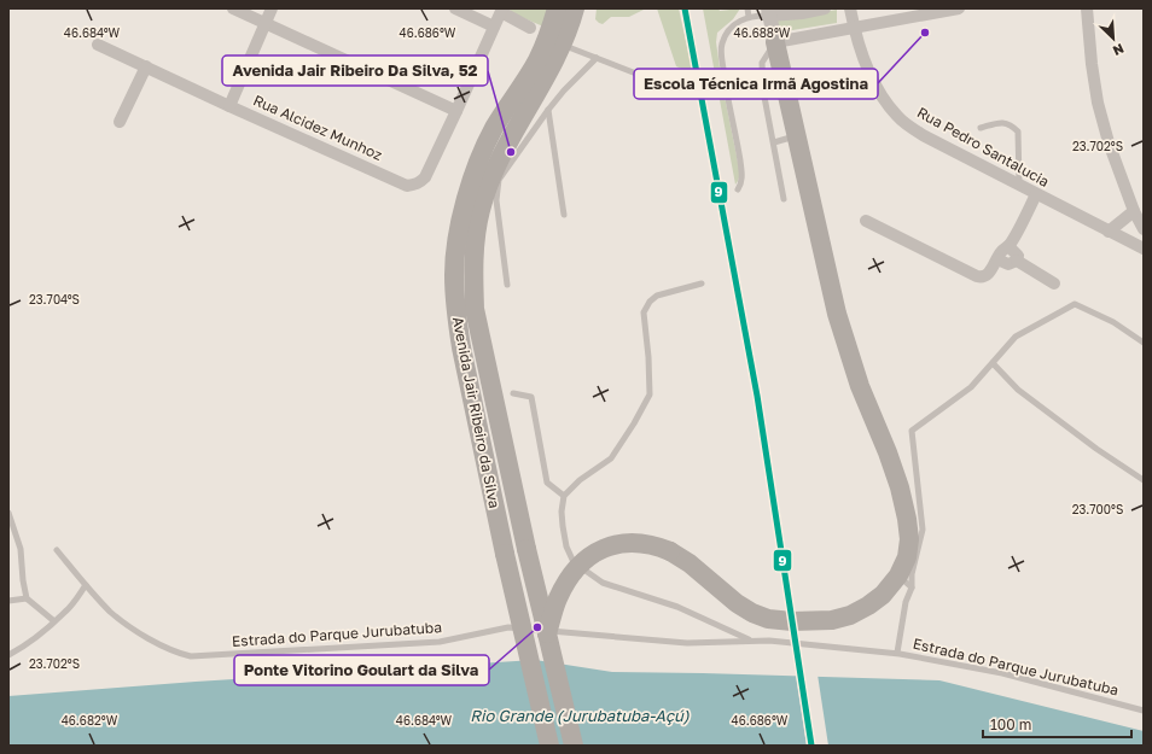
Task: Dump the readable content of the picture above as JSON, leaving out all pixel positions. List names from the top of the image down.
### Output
{
  "streets": {
    "main road": ["Avenida Jair Ribeiro da Silva"],
    "street": ["Rua Alcidez Munhoz", "Rua Pedro Santalucia"],
    "lane": ["Estrada do Parque Jurubatuba"]
  },
  "water": ["Rio Grande (Jurubatuba-Açú)"],
  "places": ["Escola Técnica Irmã Agostina", "Avenida Jair Ribeiro Da Silva, 52", "Ponte Vitorino Goulart da Silva"],
  "lines": ["transit line 9"],
  "scale_bar": "100 m",
  "north": "bottom right",
  "coordinates": [
    "46.684°W",
    "46.686°W",
    "46.688°W",
    "23.702°S",
    "23.704°S",
    "23.700°S",
    "46.682°W"
  ]
}
